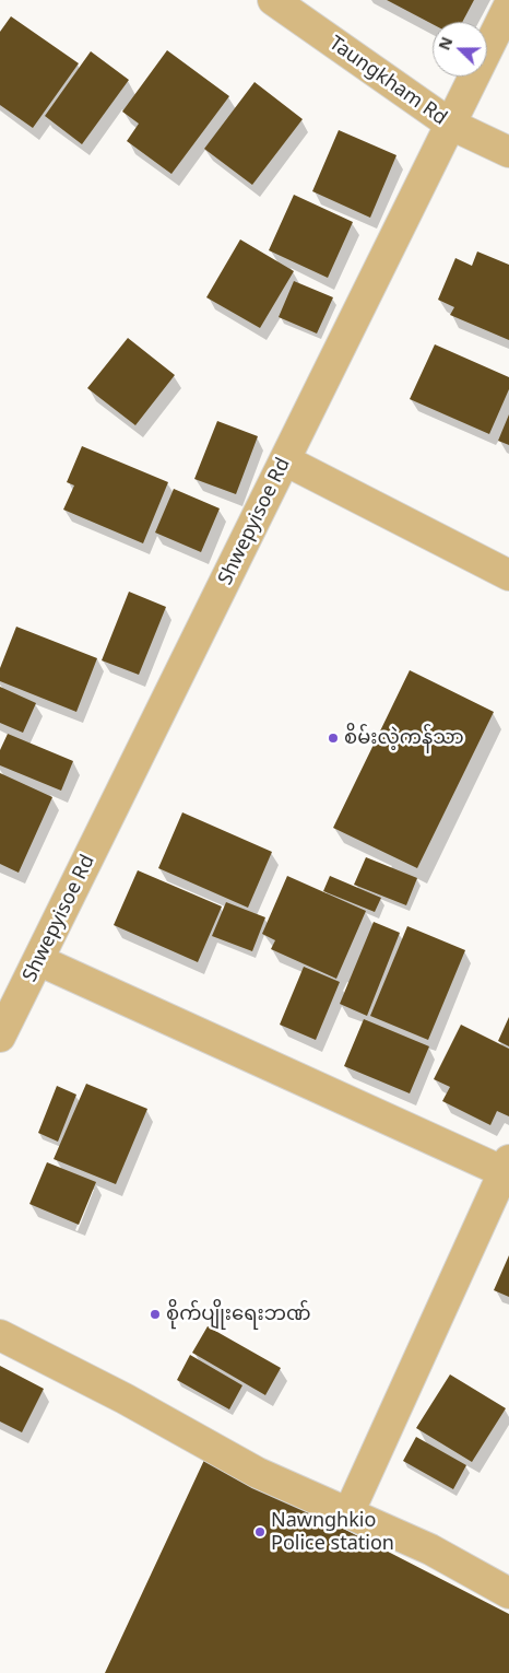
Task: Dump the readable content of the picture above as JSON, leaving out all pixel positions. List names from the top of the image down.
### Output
{
  "streets": {
    "street": ["Taungkham Rd", "Shwepyisoe Rd"]
  },
  "crossings": [
    ["Taungkham Rd", "Shwepyisoe Rd"]
  ],
  "places": ["စိမ်းလဲ့ကန်သာ", "စိုက်ပျိုးရေးဘဏ်", "Nawnghkio Police station"],
  "north": "left"
}
